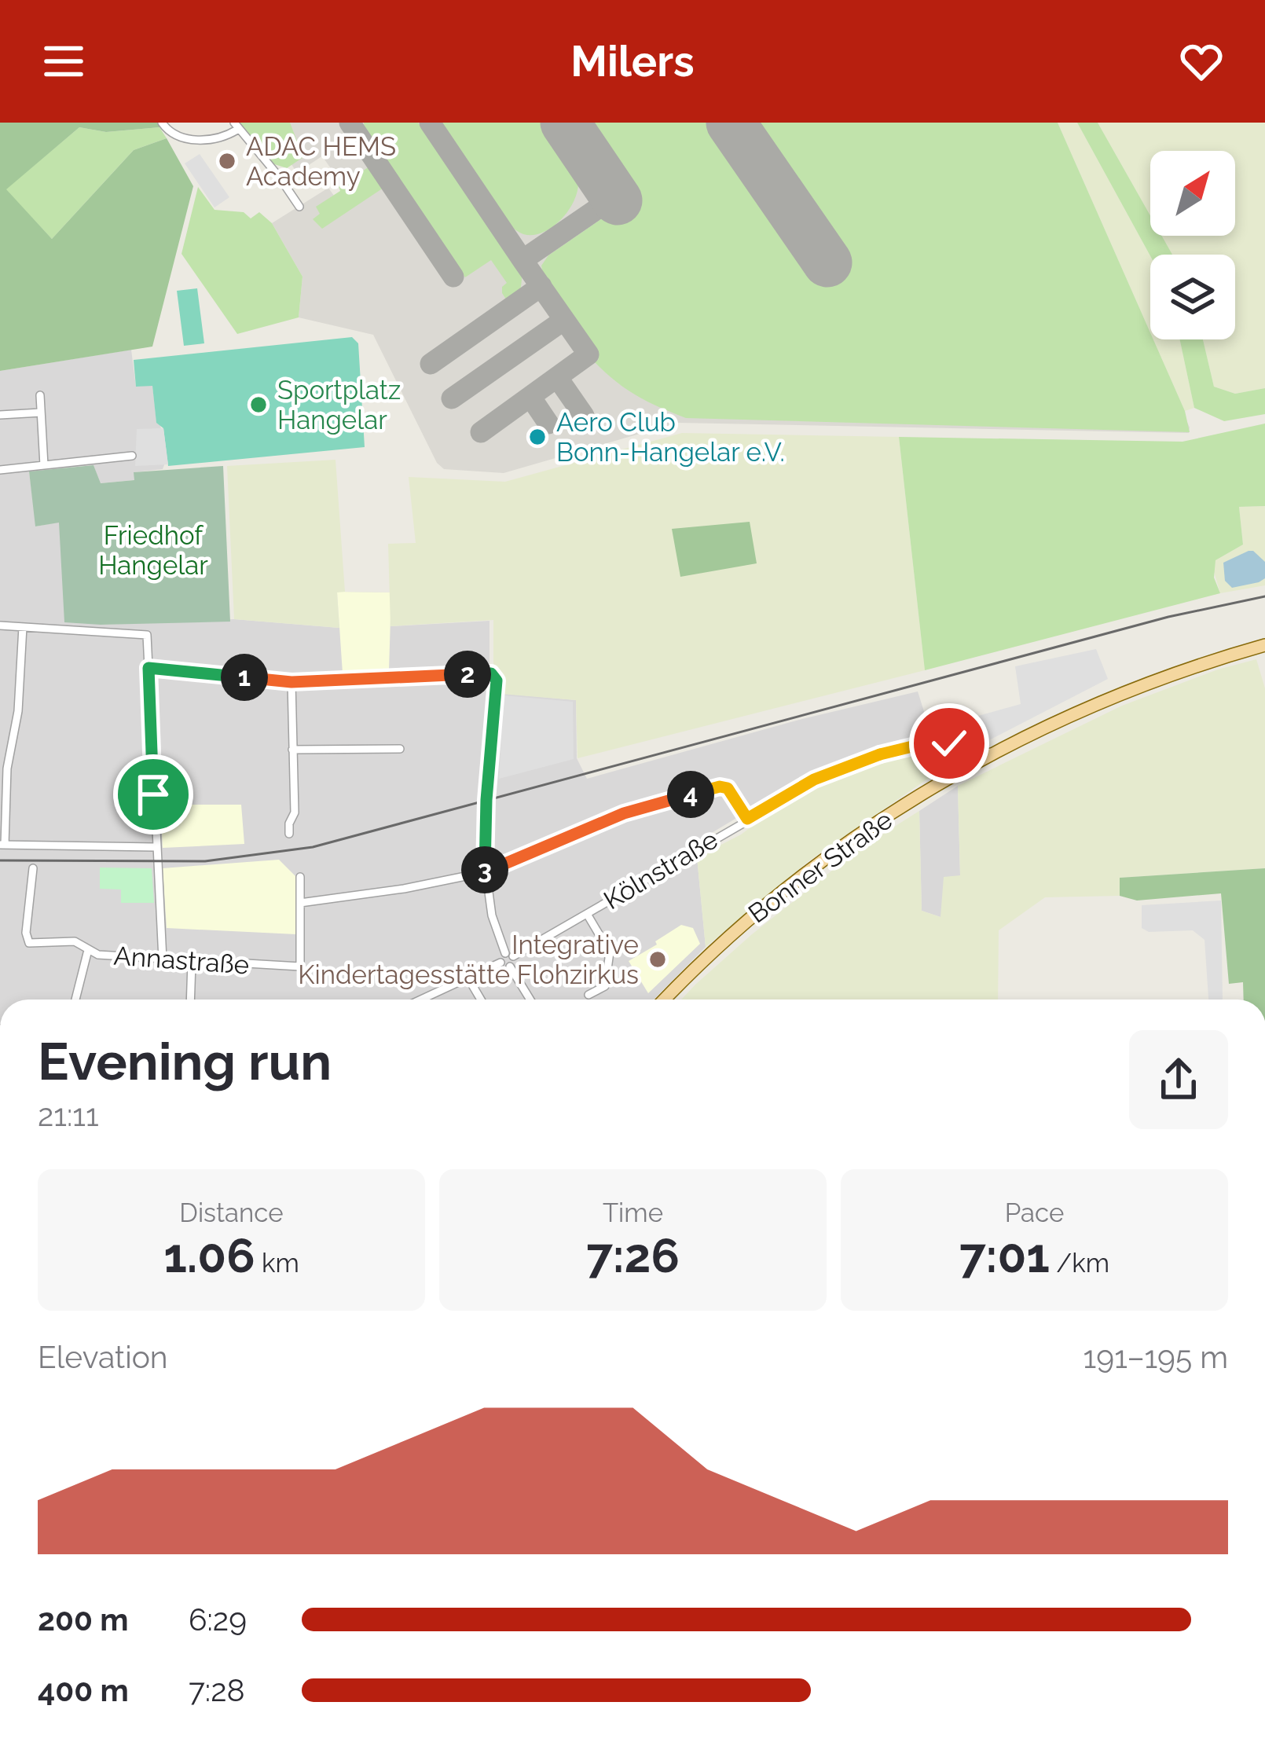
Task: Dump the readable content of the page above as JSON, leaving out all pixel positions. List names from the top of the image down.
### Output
{
  "streets": {
    "main road": ["Bonner Straße"],
    "street": ["Kölnstraße", "Annastraße"]
  },
  "crossings": [
    ["Bonner Straße", "Kölnstraße"]
  ],
  "parks": ["Friedhof Hangelar"],
  "places": [
    "ADAC HEMS Academy",
    "Sportplatz Hangelar",
    "Aero Club Bonn-Hangelar e.V.",
    "Integrative Kindertagesstätte Flohzirkus"
  ],
  "north": "top right",
  "page": {
    "header": "Milers",
    "pins": [
      "2",
      "1",
      "4",
      "3"
    ],
    "heading": ["Evening run", "21:11"],
    "stats": [
      ["Distance", "1.06 km"],
      ["Time", "7:26"],
      ["Pace", "7:01 /km"]
    ],
    "chart": ["Elevation", "191–195 m"],
    "list": [
      {
        "name": "200 m",
        "note": "6:29"
      },
      {
        "name": "400 m",
        "note": "7:28"
      }
    ]
  }
}
